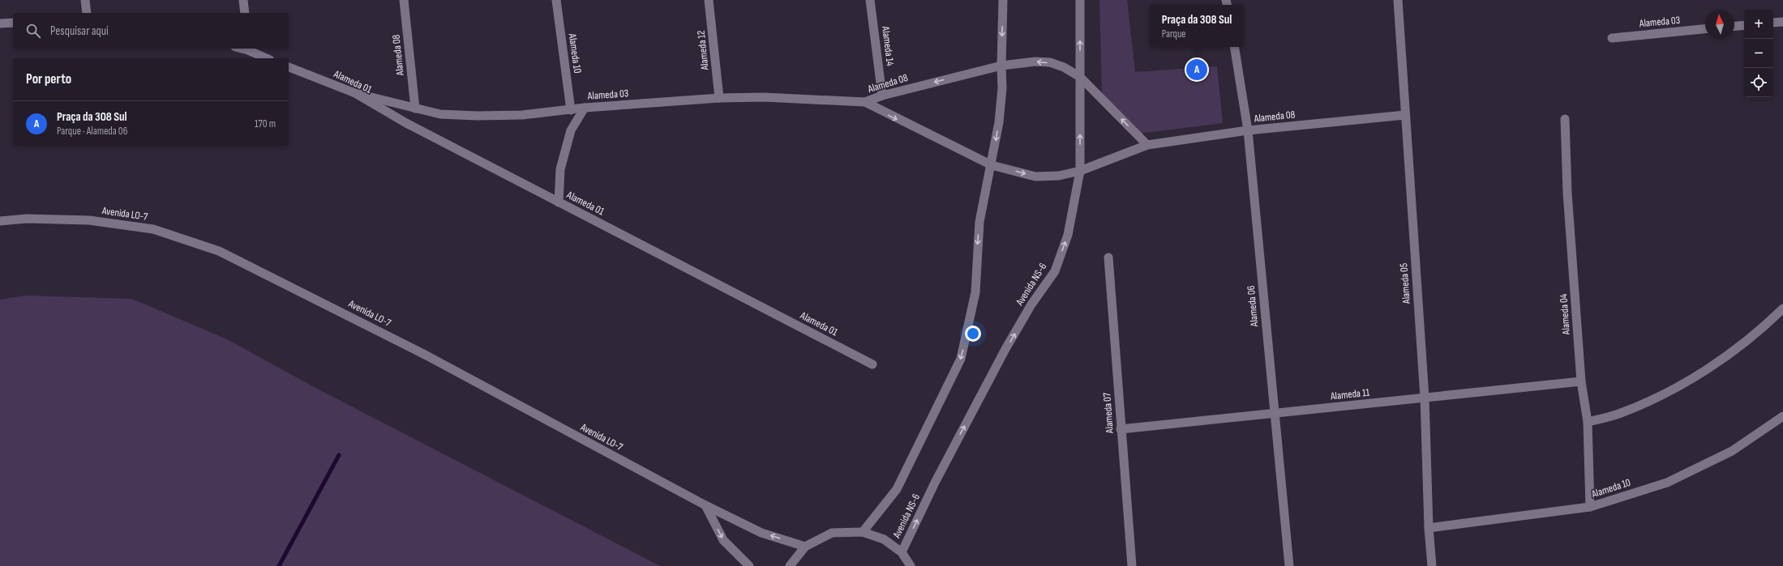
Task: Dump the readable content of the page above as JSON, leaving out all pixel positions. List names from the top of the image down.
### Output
{
  "streets": {
    "street": [
      "Alameda 03",
      "Alameda 14",
      "Alameda 12",
      "Alameda 10",
      "Alameda 08",
      "Alameda 01",
      "Avenida LO-7",
      "Alameda 05",
      "Avenida NS-6",
      "Alameda 06",
      "Alameda 04",
      "Alameda 11",
      "Alameda 07"
    ]
  },
  "crossings": [
    ["Alameda 03", "Alameda 12"],
    ["Alameda 03", "Alameda 10"],
    ["Alameda 03", "Alameda 08"],
    ["Alameda 03", "Alameda 01"],
    ["Alameda 14", "Alameda 08"],
    ["Alameda 10", "Alameda 05"],
    ["Alameda 10", "Alameda 04"],
    ["Alameda 08", "Alameda 05"],
    ["Alameda 08", "Avenida NS-6"],
    ["Alameda 08", "Alameda 06"],
    ["Alameda 05", "Alameda 11"],
    ["Alameda 06", "Alameda 11"],
    ["Alameda 04", "Alameda 11"],
    ["Alameda 11", "Alameda 07"]
  ],
  "north": "top",
  "page": {
    "popup": ["Praça da 308 Sul", "Parque"],
    "map_buttons": ["+", "−"],
    "search": "Pesquisar aqui",
    "pins": "A",
    "heading": "Por perto",
    "list": [
      {
        "mark": "A",
        "name": "Praça da 308 Sul",
        "note": "Parque · Alameda 06",
        "value": "170 m"
      }
    ]
  }
}
